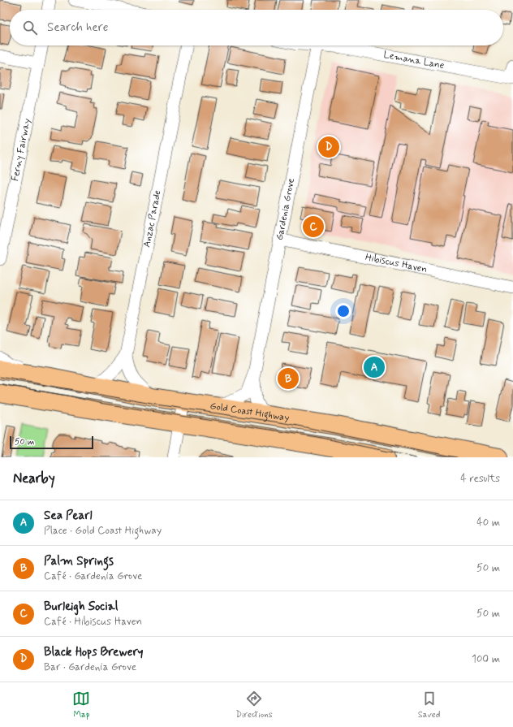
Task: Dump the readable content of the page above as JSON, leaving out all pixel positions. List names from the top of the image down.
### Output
{
  "streets": {
    "highway": ["Gold Coast Highway"],
    "street": [
      "Lemana Lane",
      "Ferny Fairway",
      "Gardenia Grove",
      "Anzac Parade",
      "Hibiscus Haven"
    ]
  },
  "crossings": [
    ["Gardenia Grove", "Hibiscus Haven"],
    ["Gardenia Grove", "Gold Coast Highway"],
    ["Anzac Parade", "Gold Coast Highway"]
  ],
  "scale_bar": "50 m",
  "page": {
    "search": "Search here",
    "pins": [
      "D",
      "C",
      "A",
      "B"
    ],
    "scale": "50 m",
    "heading": ["Nearby", "4 results"],
    "list": [
      {
        "mark": "A",
        "name": "Sea Pearl",
        "note": "Place · Gold Coast Highway",
        "value": "40 m"
      },
      {
        "mark": "B",
        "name": "Palm Springs",
        "note": "Café · Gardenia Grove",
        "value": "50 m"
      },
      {
        "mark": "C",
        "name": "Burleigh Social",
        "note": "Café · Hibiscus Haven",
        "value": "50 m"
      },
      {
        "mark": "D",
        "name": "Black Hops Brewery",
        "note": "Bar · Gardenia Grove",
        "value": "100 m"
      }
    ],
    "nav": ["Map", "Directions", "Saved"]
  }
}
